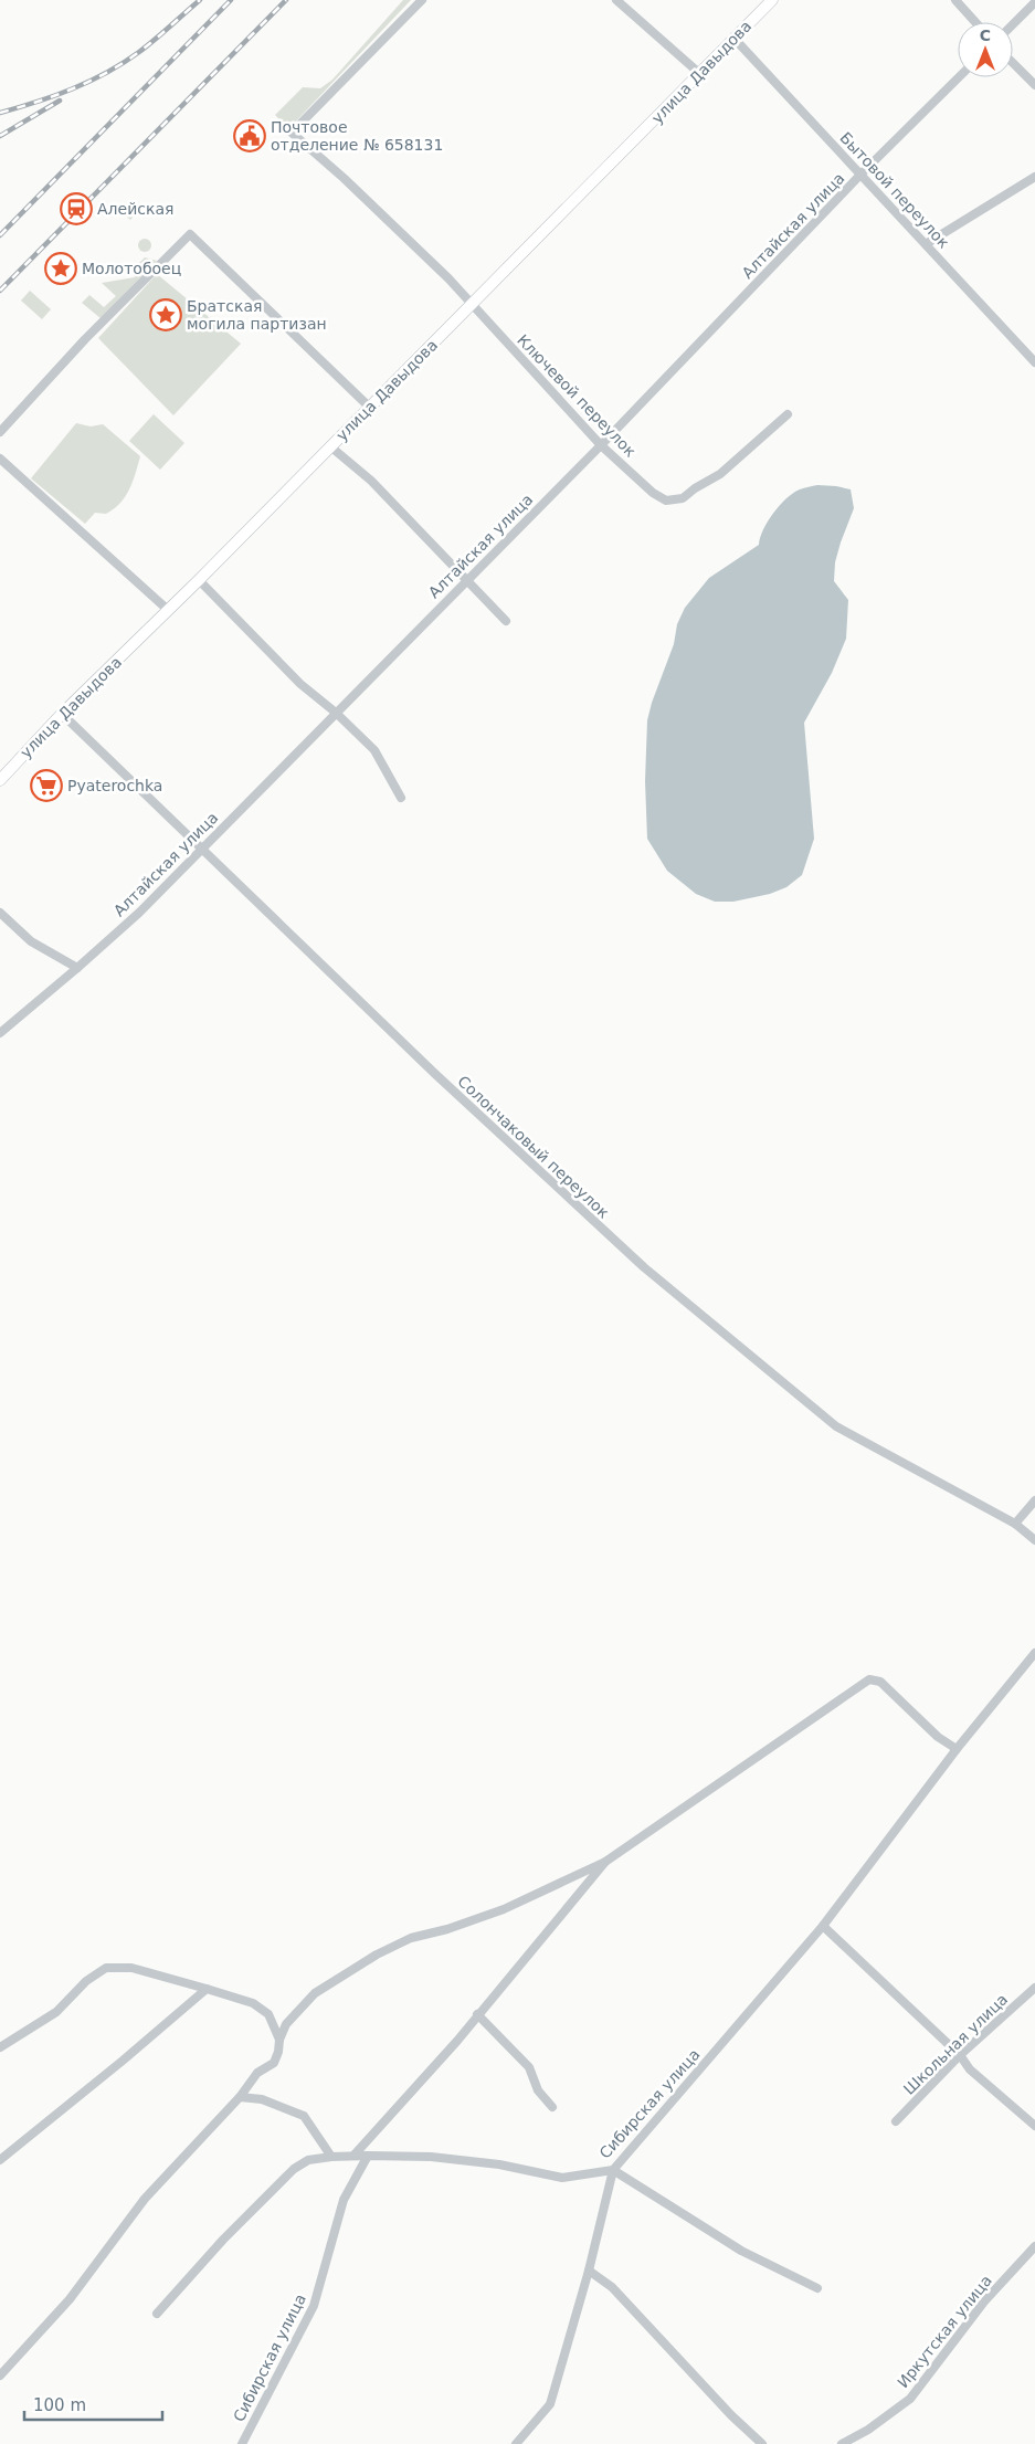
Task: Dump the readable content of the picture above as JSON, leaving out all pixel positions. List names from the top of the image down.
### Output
{
  "streets": {
    "main road": ["улица Давыдова"],
    "street": [
      "Бытовой переулок",
      "Алтайская улица",
      "Ключевой переулок",
      "Солончаковый переулок",
      "Школьная улица",
      "Сибирская улица",
      "Иркутская улица"
    ]
  },
  "crossings": [
    ["улица Давыдова", "Бытовой переулок"],
    ["улица Давыдова", "Ключевой переулок"],
    ["улица Давыдова", "Солончаковый переулок"],
    ["Бытовой переулок", "Алтайская улица"],
    ["Алтайская улица", "Ключевой переулок"],
    ["Алтайская улица", "Солончаковый переулок"]
  ],
  "places": {
    "public building": ["Почтовое отделение № 658131"],
    "station": ["Алейская"],
    "place": ["Молотобоец", "Братская могила партизан"],
    "supermarket": ["Pyaterochka"]
  },
  "scale_bar": "100 m",
  "north": "top"
}
